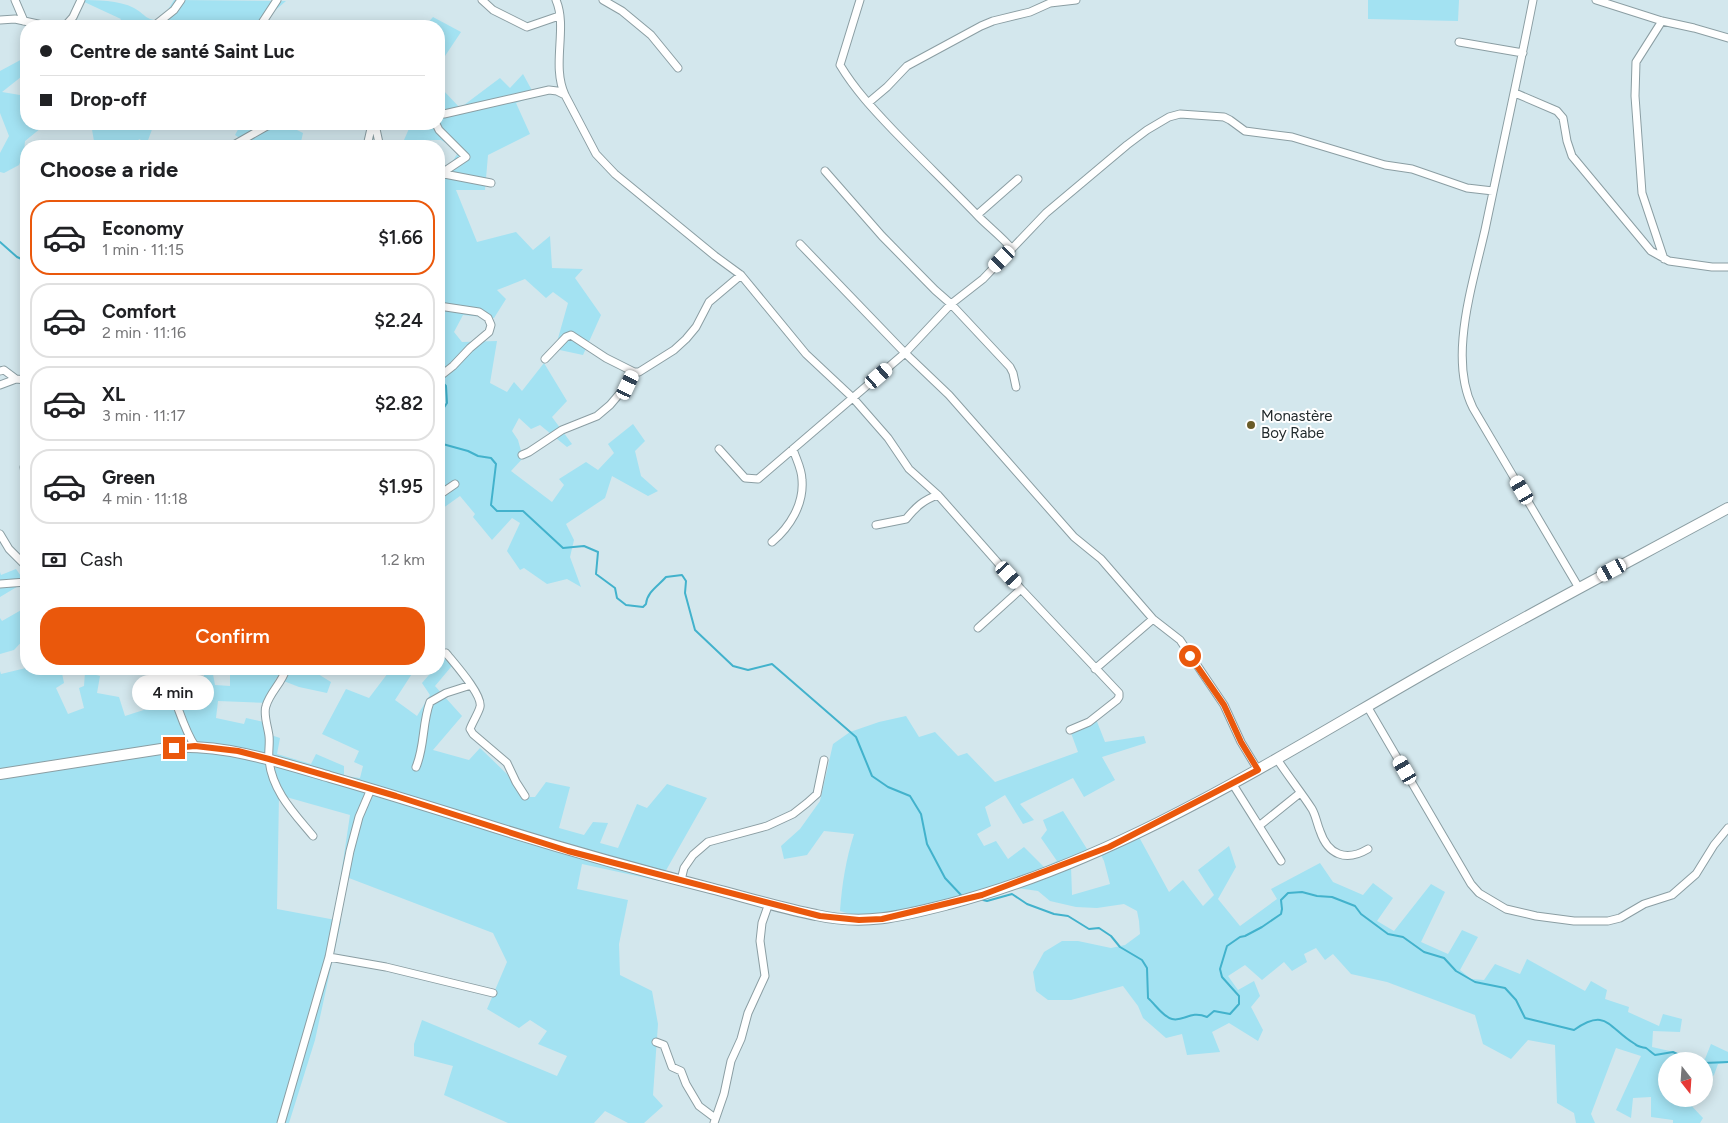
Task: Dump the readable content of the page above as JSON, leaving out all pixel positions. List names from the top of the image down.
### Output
{
  "places": ["Monastère Boy Rabe"],
  "north": "bottom",
  "page": {
    "banner": ["Centre de santé Saint Luc", "Drop-off"],
    "heading": "Choose a ride",
    "list": [
      {
        "name": "Economy",
        "note": "1 min · 11:15",
        "value": "$1.66"
      },
      {
        "name": "Comfort",
        "note": "2 min · 11:16",
        "value": "$2.24"
      },
      {
        "name": "XL",
        "note": "3 min · 11:17",
        "value": "$2.82"
      },
      {
        "name": "Green",
        "note": "4 min · 11:18",
        "value": "$1.95"
      }
    ],
    "pay": ["Cash", "1.2 km"],
    "buttons": "Confirm",
    "bubble": "4 min"
  }
}
